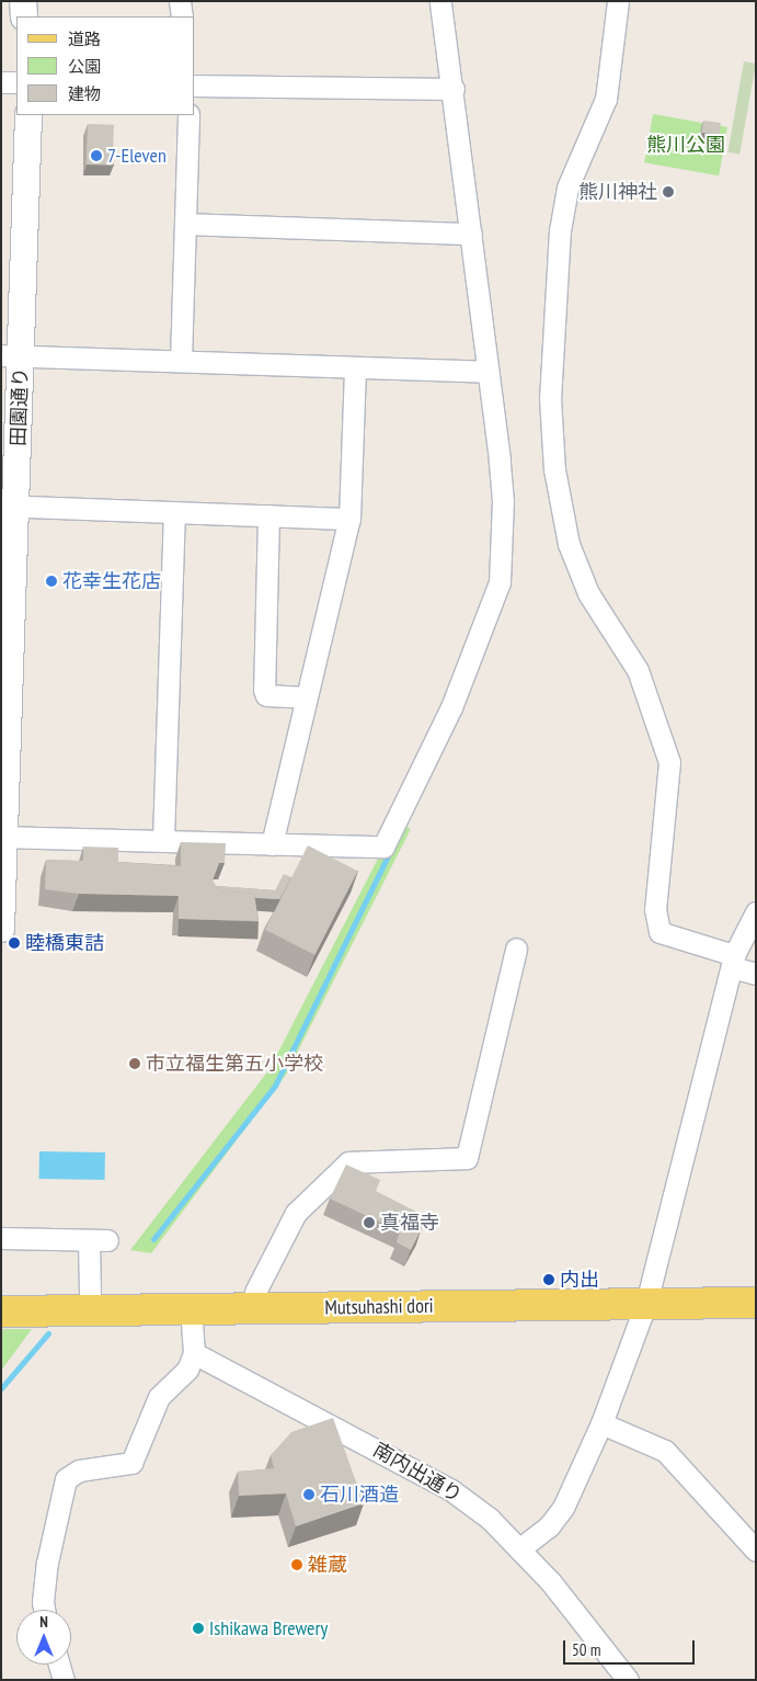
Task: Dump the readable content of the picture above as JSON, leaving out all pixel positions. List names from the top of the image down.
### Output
{
  "streets": {
    "main road": ["Mutsuhashi dori"],
    "street": ["田園通り", "南内出通り"]
  },
  "parks": ["熊川公園"],
  "places": [
    "7-Eleven",
    "熊川神社",
    "花幸生花店",
    "睦橋東詰",
    "市立福生第五小学校",
    "真福寺",
    "内出",
    "石川酒造",
    "雑蔵",
    "Ishikawa Brewery"
  ],
  "legend": ["道路", "公園", "建物"],
  "scale_bar": "50 m",
  "north": "top"
}
